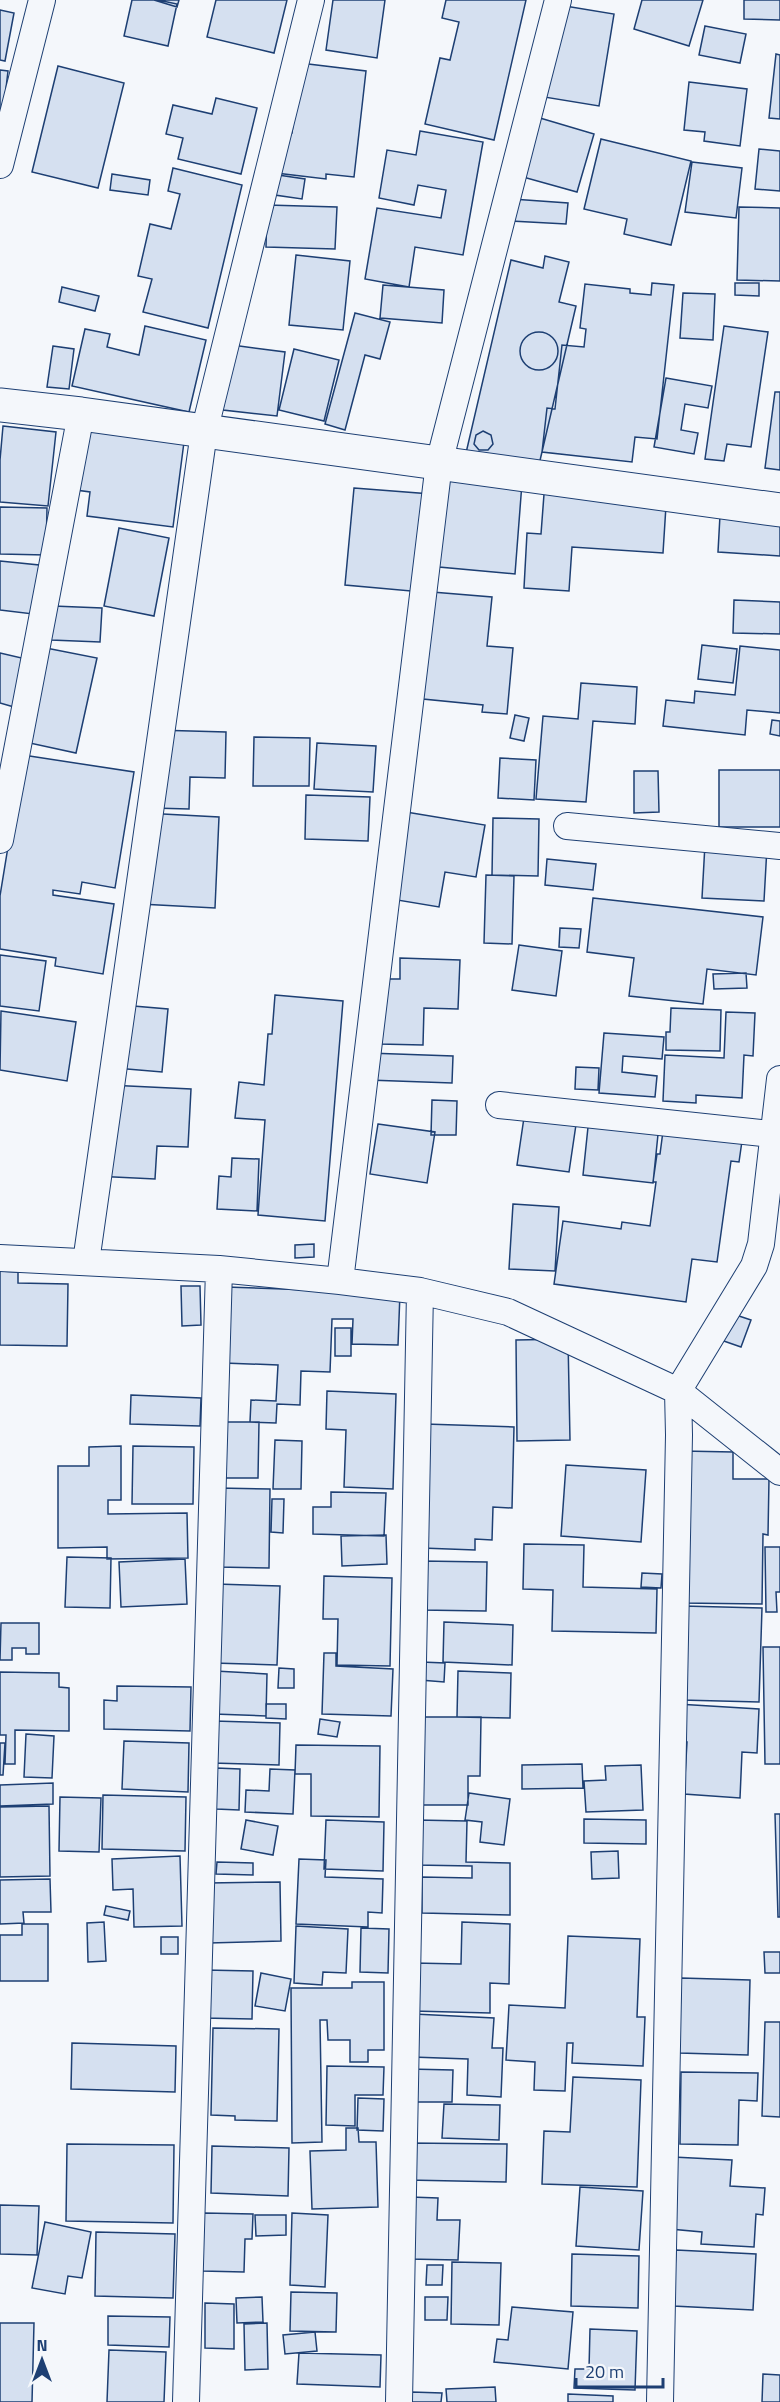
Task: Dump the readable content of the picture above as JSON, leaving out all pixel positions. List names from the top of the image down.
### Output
{
  "scale_bar": "20 m",
  "north": "top"
}
